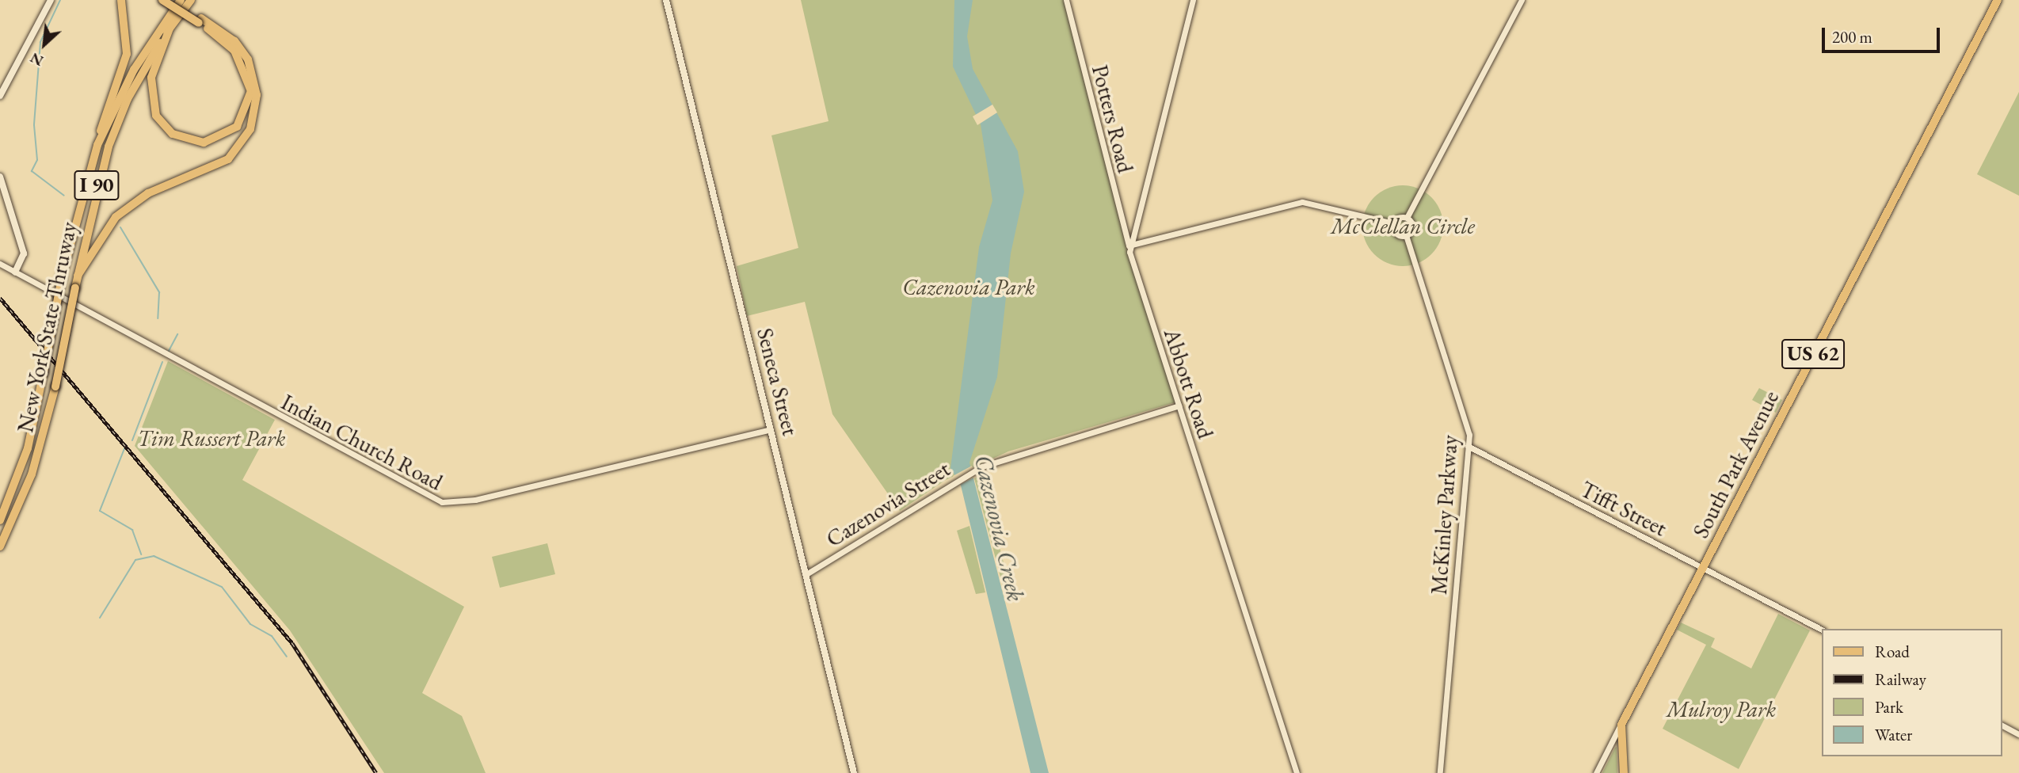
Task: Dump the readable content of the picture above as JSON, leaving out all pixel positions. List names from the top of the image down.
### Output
{
  "streets": {
    "highway": ["I 90", "New York State Thruway"],
    "main road": ["US 62", "Seneca Street", "South Park Avenue"],
    "street": [
      "Potters Road",
      "Abbott Road",
      "Indian Church Road",
      "Cazenovia Street",
      "Tifft Street",
      "McKinley Parkway"
    ]
  },
  "crossings": [
    ["Potters Road", "Abbott Road"],
    ["Seneca Street", "Indian Church Road"],
    ["Seneca Street", "Cazenovia Street"],
    ["Abbott Road", "Cazenovia Street"],
    ["South Park Avenue", "Tifft Street"],
    ["Tifft Street", "McKinley Parkway"]
  ],
  "water": ["Cazenovia Creek"],
  "parks": [
    "McClellan Circle",
    "Cazenovia Park",
    "Tim Russert Park",
    "Mulroy Park"
  ],
  "legend": [
    "Road",
    "Railway",
    "Park",
    "Water"
  ],
  "scale_bar": "200 m",
  "north": "bottom left"
}
